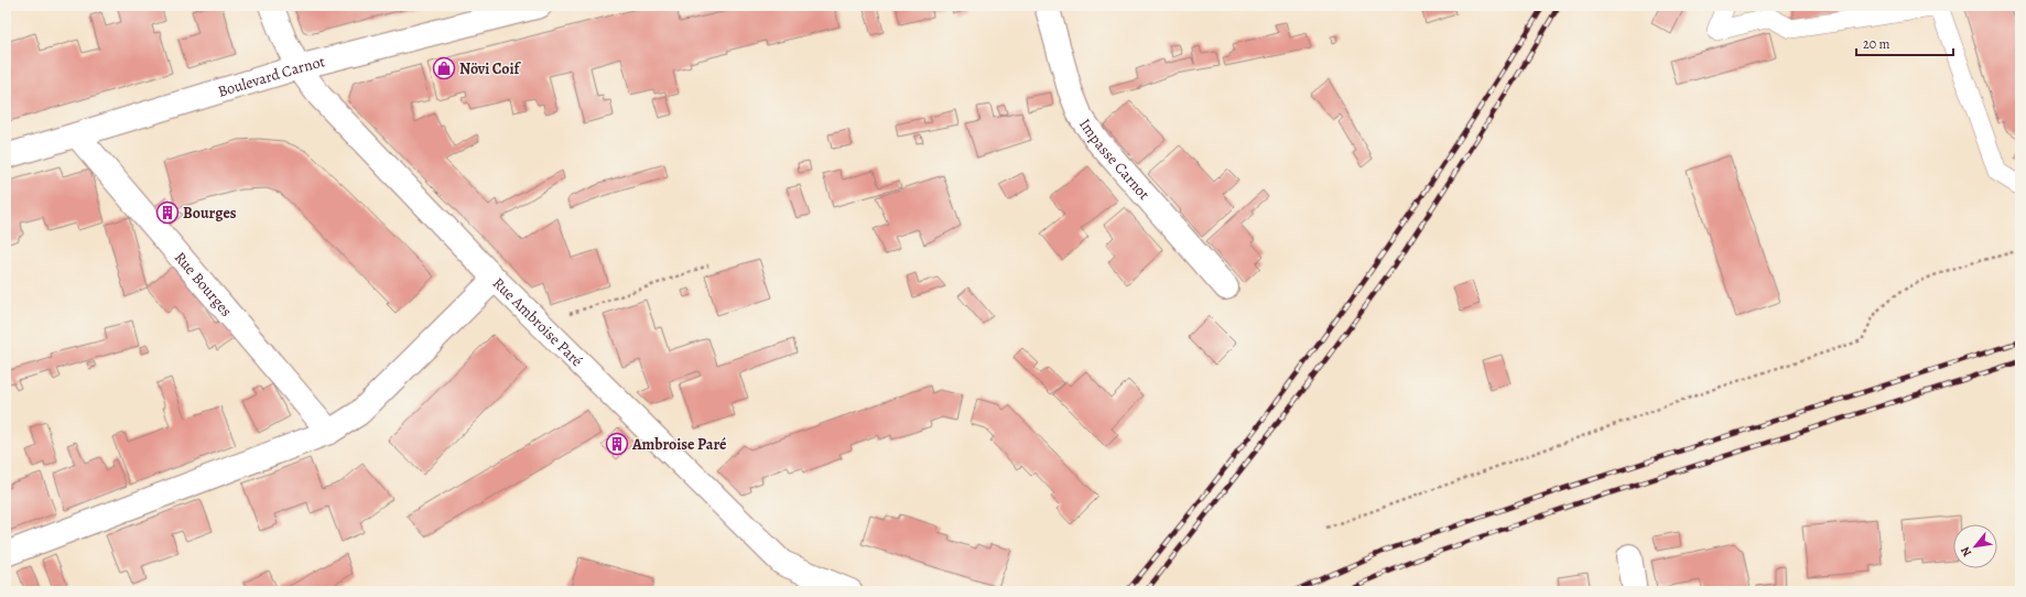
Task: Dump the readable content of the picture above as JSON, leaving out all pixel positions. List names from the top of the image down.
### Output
{
  "streets": {
    "street": [
      "Boulevard Carnot",
      "Impasse Carnot",
      "Rue Bourges",
      "Rue Ambroise Paré"
    ]
  },
  "crossings": [
    ["Boulevard Carnot", "Rue Bourges"],
    ["Boulevard Carnot", "Rue Ambroise Paré"]
  ],
  "places": {
    "shop": ["Növi Coif"],
    "building": ["Bourges", "Ambroise Paré"]
  },
  "scale_bar": "20 m",
  "north": "bottom left"
}
